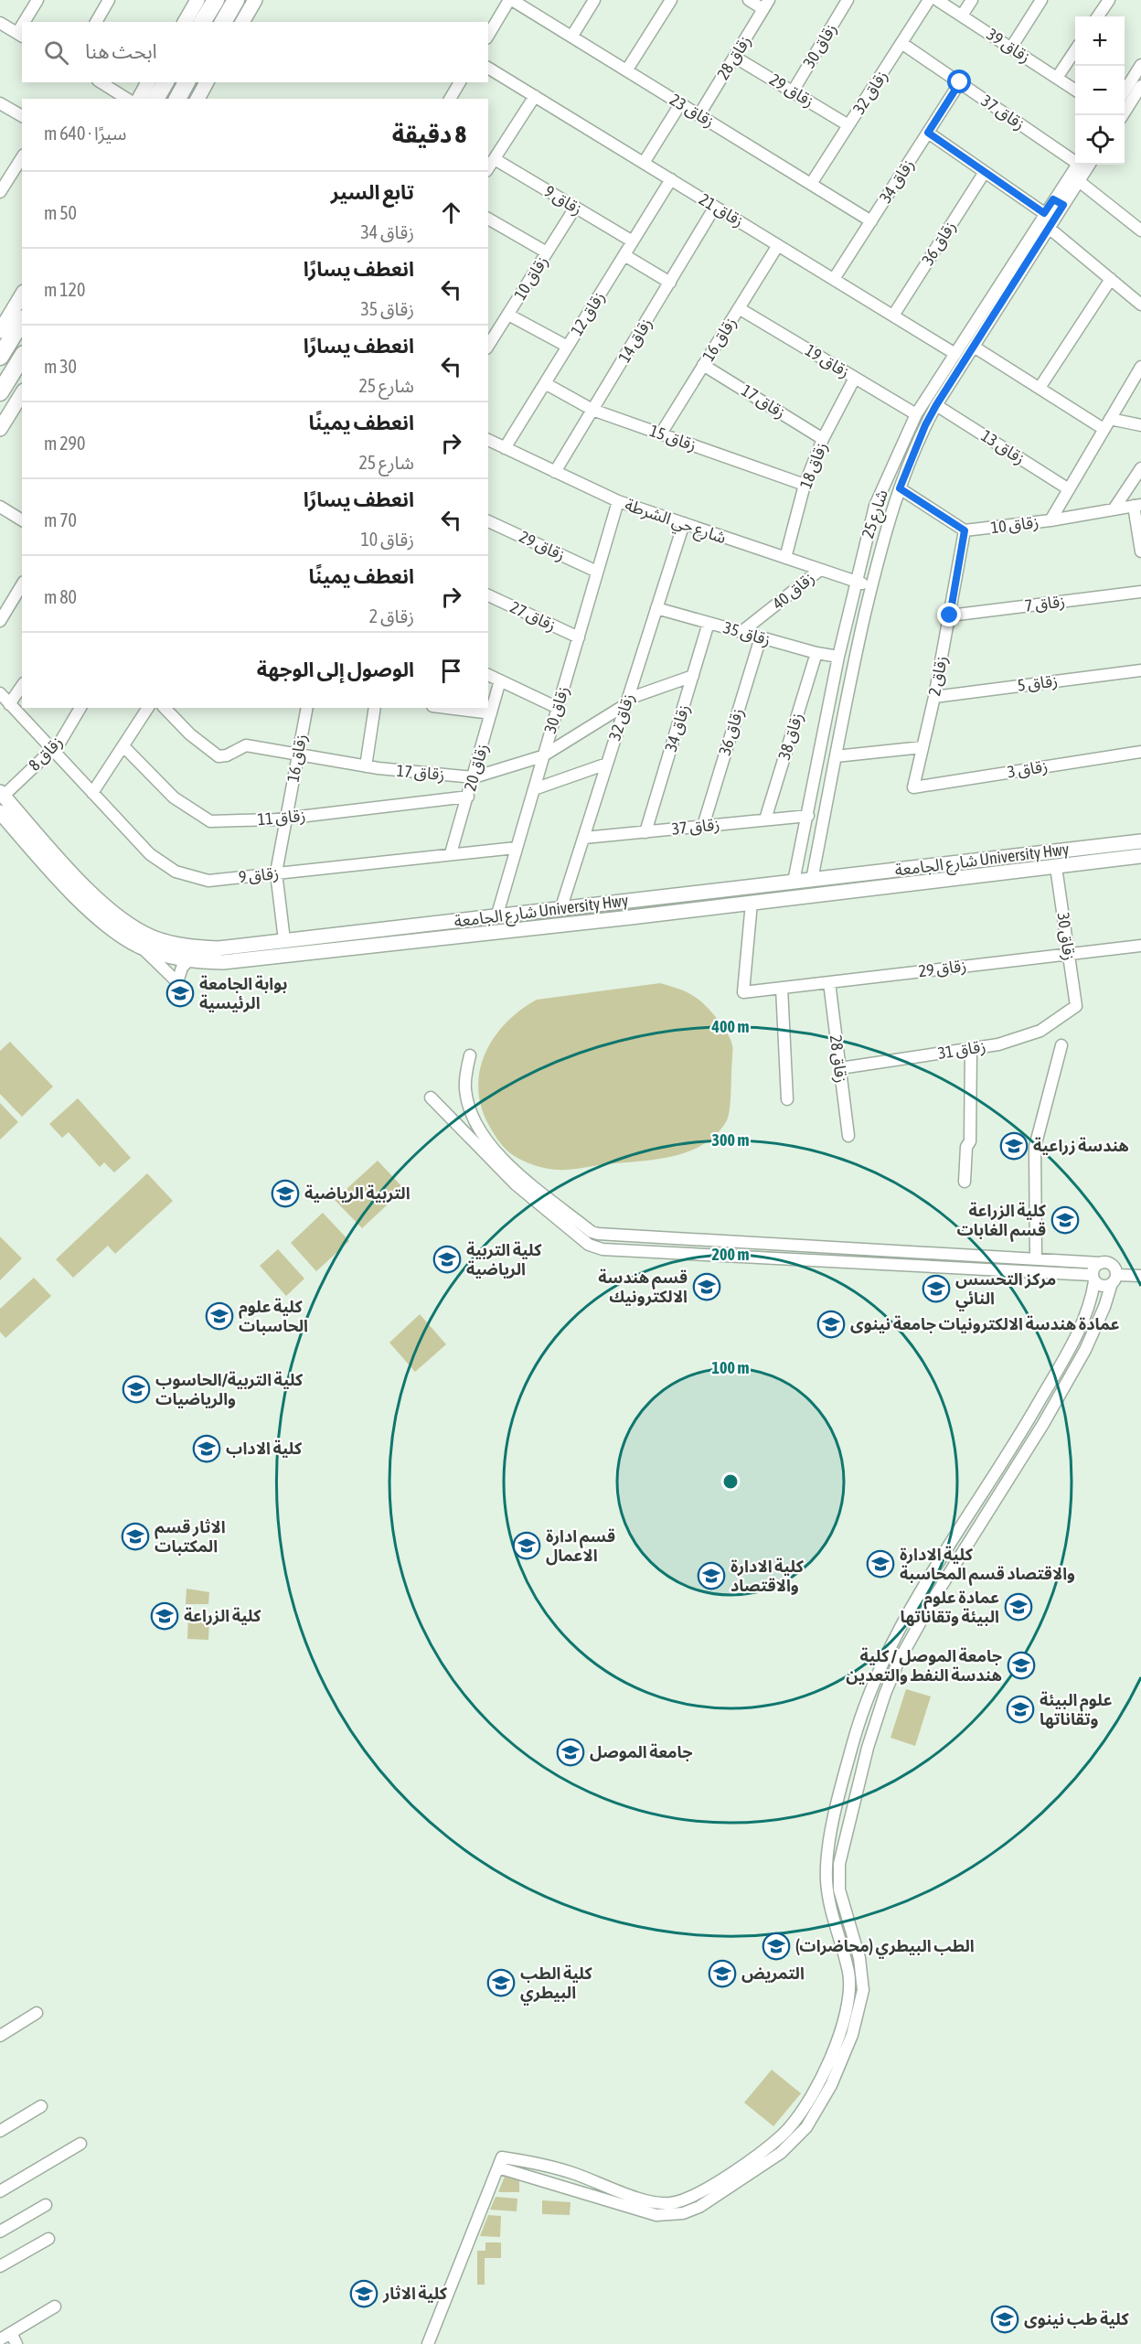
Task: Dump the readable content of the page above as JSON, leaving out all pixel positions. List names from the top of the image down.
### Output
{
  "streets": {
    "main road": ["شارع الجامعة University Hwy"],
    "street": [
      "زقاق 30",
      "زقاق 39",
      "زقاق 28",
      "زقاق 29",
      "زقاق 32",
      "زقاق 23",
      "زقاق 37",
      "زقاق 34",
      "زقاق 9",
      "زقاق 21",
      "زقاق 36",
      "زقاق 10",
      "زقاق 12",
      "زقاق 16",
      "زقاق 14",
      "زقاق 19",
      "زقاق 17",
      "زقاق 15",
      "زقاق 13",
      "زقاق 18",
      "شارع 25",
      "شارع حي الشرطة",
      "زقاق 40",
      "زقاق 7",
      "زقاق 27",
      "زقاق 35",
      "زقاق 2",
      "زقاق 5",
      "زقاق 38",
      "زقاق 8",
      "زقاق 20",
      "زقاق 3",
      "زقاق 11",
      "زقاق 31"
    ]
  },
  "crossings": [
    ["زقاق 30", "زقاق 29"],
    ["زقاق 30", "زقاق 9"],
    ["زقاق 30", "زقاق 17"],
    ["زقاق 30", "شارع حي الشرطة"],
    ["زقاق 30", "زقاق 27"],
    ["زقاق 30", "شارع الجامعة University Hwy"],
    ["زقاق 30", "زقاق 31"],
    ["زقاق 28", "زقاق 29"],
    ["زقاق 28", "زقاق 23"],
    ["زقاق 28", "زقاق 31"],
    ["زقاق 29", "زقاق 32"],
    ["زقاق 29", "شارع الجامعة University Hwy"],
    ["زقاق 32", "زقاق 23"],
    ["زقاق 32", "زقاق 37"],
    ["زقاق 32", "زقاق 17"],
    ["زقاق 32", "شارع حي الشرطة"],
    ["زقاق 32", "زقاق 35"],
    ["زقاق 32", "شارع الجامعة University Hwy"],
    ["زقاق 23", "زقاق 34"],
    ["زقاق 37", "زقاق 34"],
    ["زقاق 37", "زقاق 36"],
    ["زقاق 37", "شارع 25"],
    ["زقاق 37", "زقاق 38"],
    ["زقاق 34", "زقاق 21"],
    ["زقاق 34", "زقاق 17"],
    ["زقاق 34", "زقاق 35"],
    ["زقاق 9", "زقاق 10"],
    ["زقاق 9", "زقاق 12"],
    ["زقاق 9", "زقاق 16"],
    ["زقاق 9", "زقاق 8"],
    ["زقاق 9", "زقاق 20"],
    ["زقاق 21", "زقاق 36"],
    ["زقاق 21", "زقاق 12"],
    ["زقاق 21", "زقاق 16"],
    ["زقاق 21", "زقاق 14"],
    ["زقاق 21", "شارع 25"],
    ["زقاق 36", "زقاق 35"],
    ["زقاق 10", "زقاق 2"],
    ["زقاق 12", "زقاق 15"],
    ["زقاق 12", "شارع حي الشرطة"],
    ["زقاق 16", "زقاق 19"],
    ["زقاق 16", "زقاق 17"],
    ["زقاق 16", "زقاق 15"],
    ["زقاق 16", "زقاق 11"],
    ["زقاق 16", "شارع الجامعة University Hwy"],
    ["زقاق 14", "زقاق 15"],
    ["زقاق 14", "شارع حي الشرطة"],
    ["زقاق 19", "زقاق 18"],
    ["زقاق 19", "شارع 25"],
    ["زقاق 17", "زقاق 18"],
    ["زقاق 17", "زقاق 20"],
    ["زقاق 15", "زقاق 18"],
    ["زقاق 13", "شارع 25"],
    ["زقاق 18", "شارع حي الشرطة"],
    ["شارع 25", "شارع حي الشرطة"],
    ["شارع 25", "زقاق 35"],
    ["شارع 25", "شارع الجامعة University Hwy"],
    ["شارع حي الشرطة", "زقاق 40"],
    ["زقاق 40", "زقاق 35"],
    ["زقاق 7", "زقاق 2"],
    ["زقاق 35", "زقاق 38"],
    ["زقاق 2", "زقاق 5"],
    ["زقاق 2", "زقاق 3"],
    ["زقاق 8", "شارع الجامعة University Hwy"],
    ["زقاق 20", "زقاق 11"]
  ],
  "places": {
    "school or university": [
      "بوابة الجامعة الرئيسية",
      "هندسة زراعية",
      "التربية الرياضية",
      "كلية الزراعة قسم الغابات",
      "كلية التربية الرياضية",
      "قسم هندسة الالكترونيك",
      "مركز التحسس النائي",
      "كلية علوم الحاسبات",
      "عمادة هندسة الالكترونيات جامعة نينوى",
      "كلية التربية/الحاسوب والرياضيات",
      "كلية الاداب",
      "الاثار قسم المكتبات",
      "قسم ادارة الاعمال",
      "كلية الادارة والاقتصاد قسم المحاسبة",
      "كلية الادارة والاقتصاد",
      "عمادة علوم البيئة وتقاناتها",
      "كلية الزراعة",
      "جامعة الموصل / كلية هندسة النفط والتعدين",
      "علوم البيئة وتقاناتها",
      "جامعة الموصل",
      "الطب البيطري (محاضرات)",
      "التمريض",
      "كلية الطب البيطري",
      "كلية الاثار",
      "كلية طب نينوى"
    ]
  },
  "page": {
    "map_buttons": ["+", "−"],
    "search": "ابحث هنا",
    "heading": ["8 دقيقة", "سيرًا · 640 m"],
    "list": [
      ["تابع السير", "زقاق 34", "50 m"],
      ["انعطف يسارًا", "زقاق 35", "120 m"],
      ["انعطف يسارًا", "شارع 25", "30 m"],
      ["انعطف يمينًا", "شارع 25", "290 m"],
      ["انعطف يسارًا", "زقاق 10", "70 m"],
      ["انعطف يمينًا", "زقاق 2", "80 m"],
      "الوصول إلى الوجهة"
    ]
  },
  "rings": [
    "400 m",
    "300 m",
    "200 m",
    "100 m"
  ]
}
